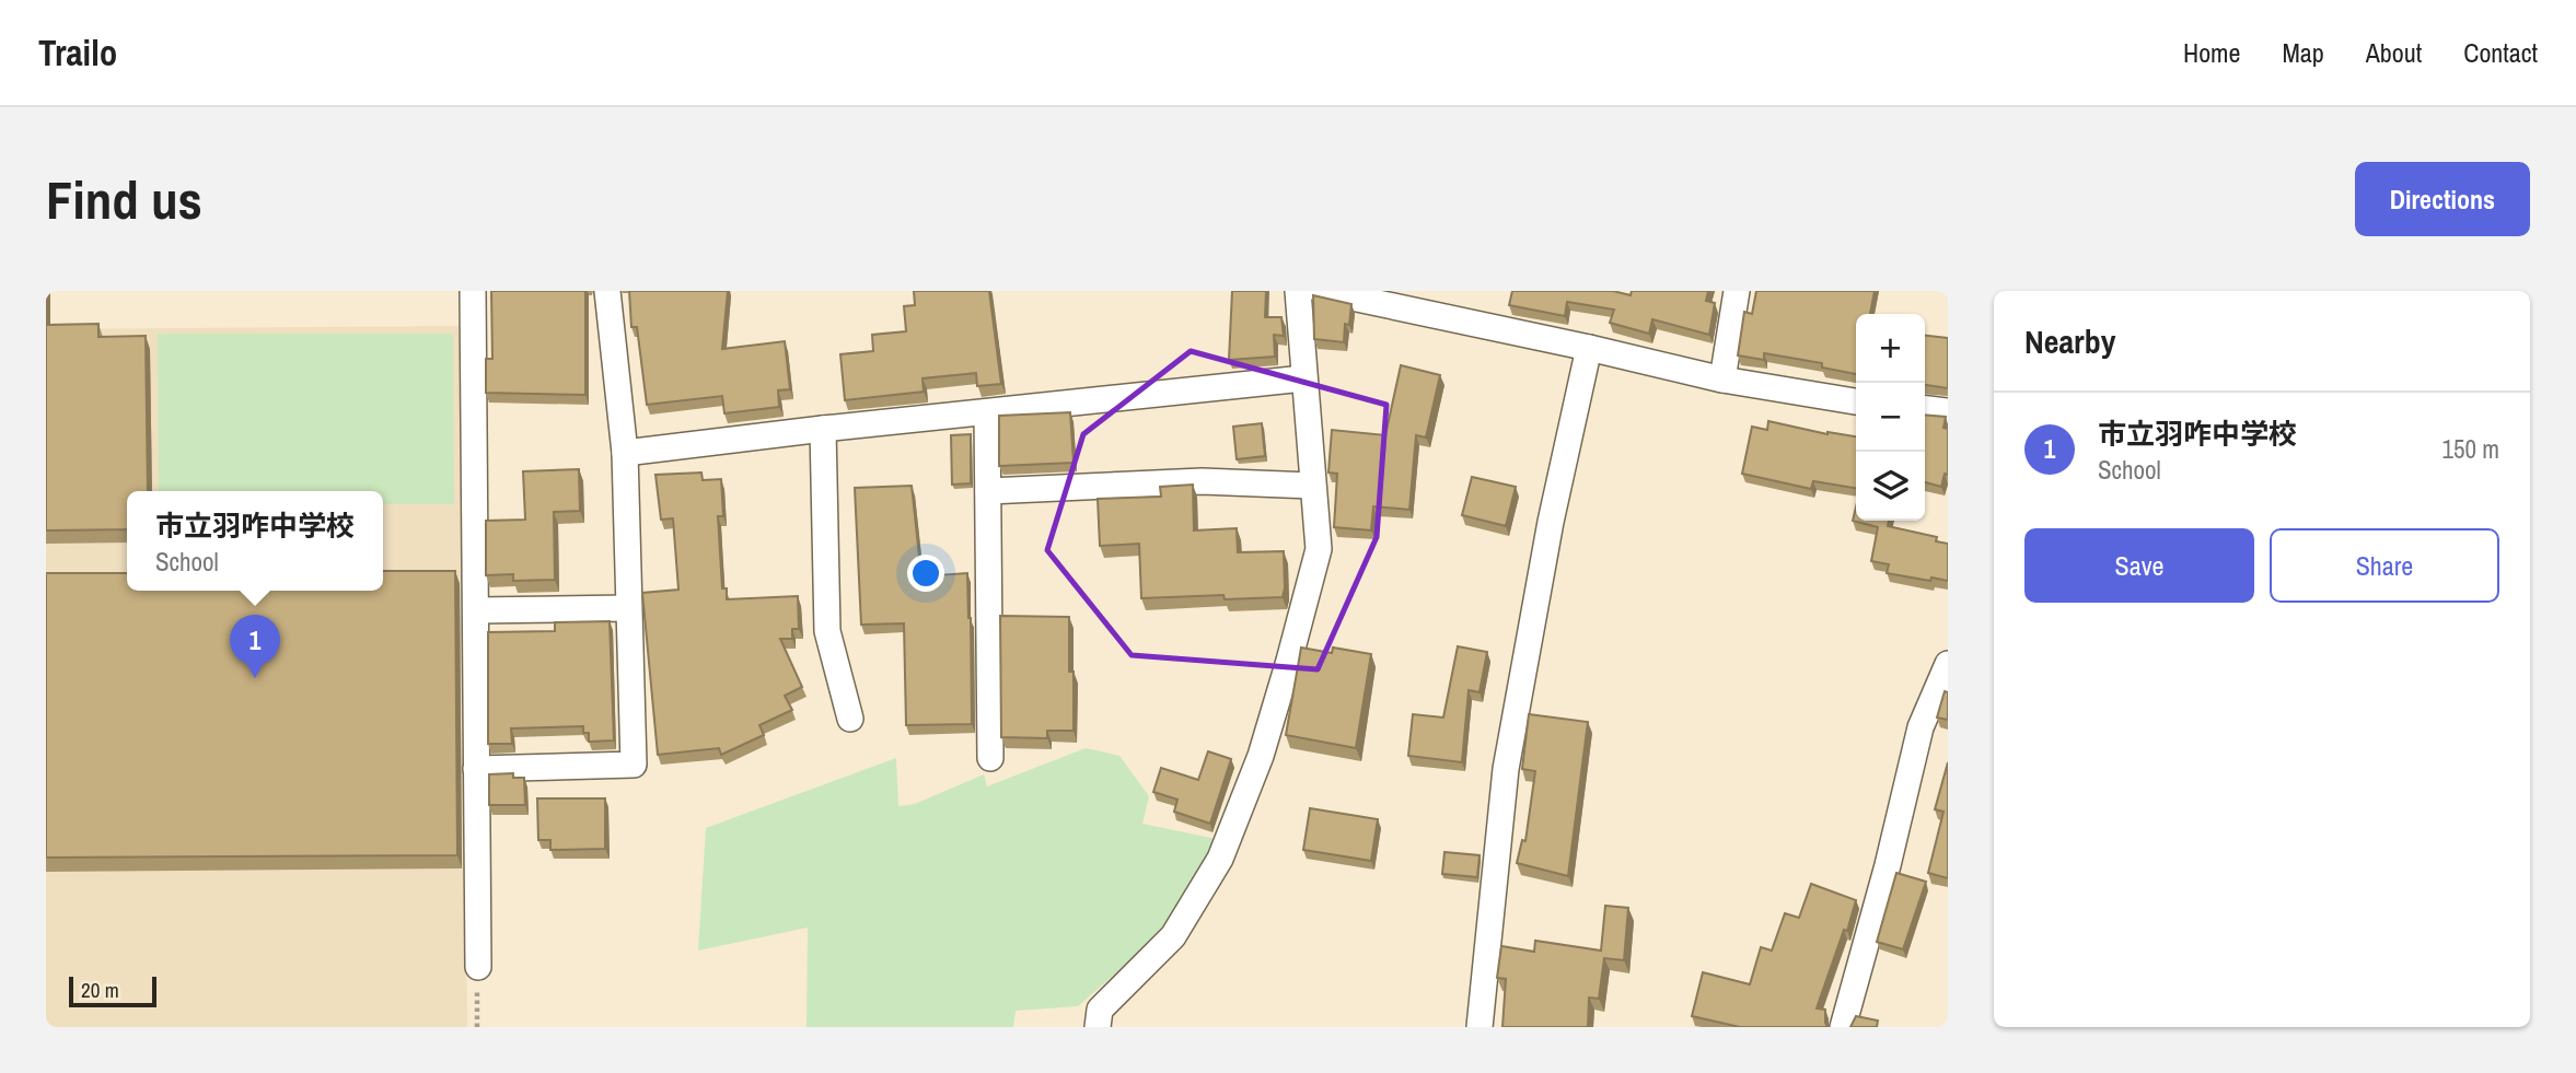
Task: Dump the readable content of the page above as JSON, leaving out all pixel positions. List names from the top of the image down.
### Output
{
  "scale_bar": "20 m",
  "page": {
    "header": "Trailo",
    "nav": [
      "Home",
      "Map",
      "About",
      "Contact"
    ],
    "buttons": [
      "Directions",
      ["Save", "Share"]
    ],
    "title": "Find us",
    "heading": "Nearby",
    "map_buttons": ["+", "−"],
    "list": [
      {
        "mark": "1",
        "name": "市立羽咋中学校",
        "note": "School",
        "value": "150 m"
      }
    ],
    "popup": ["市立羽咋中学校", "School"],
    "pins": "1",
    "scale": "20 m"
  }
}
